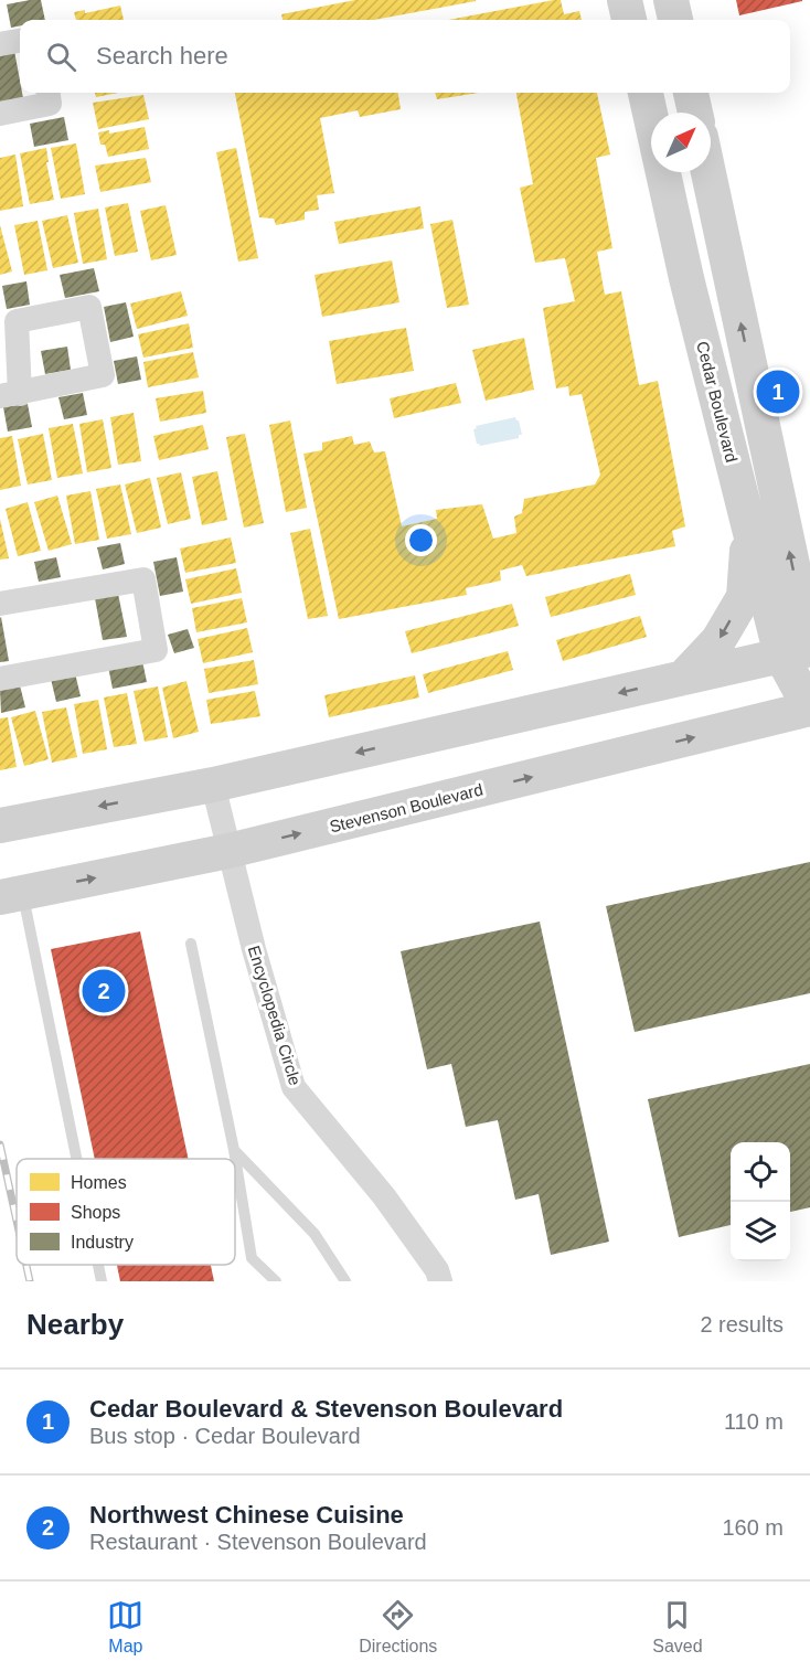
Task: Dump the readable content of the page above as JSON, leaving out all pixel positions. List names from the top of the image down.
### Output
{
  "streets": {
    "main road": ["Cedar Boulevard", "Stevenson Boulevard"],
    "street": ["Encyclopedia Circle"]
  },
  "crossings": [
    ["Cedar Boulevard", "Stevenson Boulevard"],
    ["Stevenson Boulevard", "Encyclopedia Circle"]
  ],
  "legend": ["Homes", "Shops", "Industry"],
  "north": "top right",
  "page": {
    "search": "Search here",
    "pins": ["1", "2"],
    "heading": ["Nearby", "2 results"],
    "list": [
      {
        "mark": "1",
        "name": "Cedar Boulevard & Stevenson Boulevard",
        "note": "Bus stop · Cedar Boulevard",
        "value": "110 m"
      },
      {
        "mark": "2",
        "name": "Northwest Chinese Cuisine",
        "note": "Restaurant · Stevenson Boulevard",
        "value": "160 m"
      }
    ],
    "nav": ["Map", "Directions", "Saved"]
  }
}
